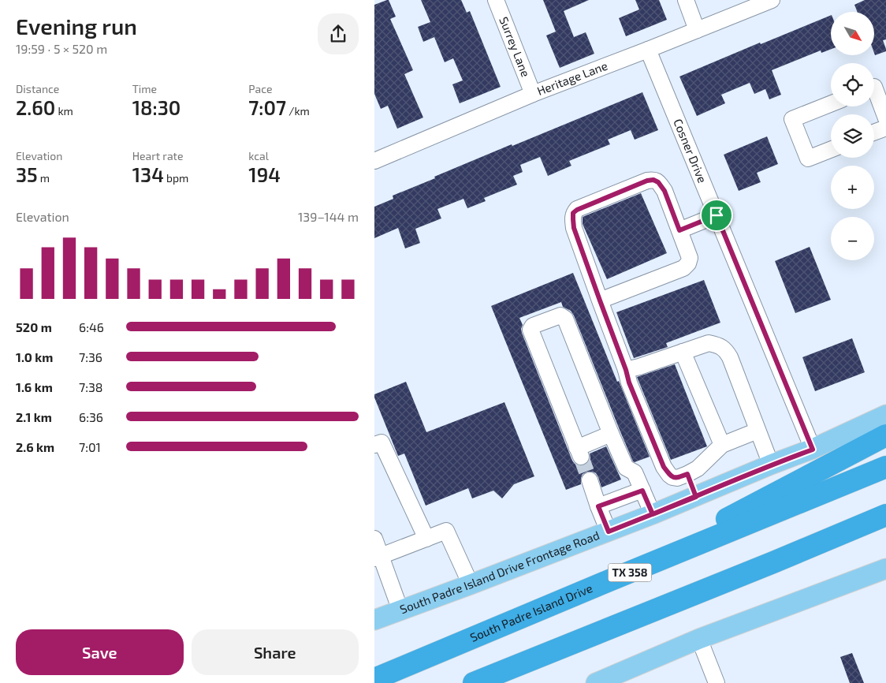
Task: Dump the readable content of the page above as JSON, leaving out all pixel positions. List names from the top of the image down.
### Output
{
  "streets": {
    "highway": ["TX 358", "South Padre Island Drive"],
    "main road": ["South Padre Island Drive Frontage Road"],
    "street": ["Surrey Lane", "Heritage Lane", "Cosner Drive"]
  },
  "crossings": [
    ["Surrey Lane", "Heritage Lane"],
    ["Heritage Lane", "Cosner Drive"],
    ["Cosner Drive", "South Padre Island Drive Frontage Road"]
  ],
  "north": "bottom right",
  "page": {
    "heading": ["Evening run", "19:59 · 5 × 520 m"],
    "map_buttons": ["+", "−"],
    "stats": [
      ["Distance", "2.60 km"],
      ["Time", "18:30"],
      ["Pace", "7:07 /km"],
      ["Elevation", "35 m"],
      ["Heart rate", "134 bpm"],
      ["kcal", "194"]
    ],
    "chart": ["Elevation", "139–144 m"],
    "list": [
      {
        "name": "520 m",
        "note": "6:46"
      },
      {
        "name": "1.0 km",
        "note": "7:36"
      },
      {
        "name": "1.6 km",
        "note": "7:38"
      },
      {
        "name": "2.1 km",
        "note": "6:36"
      },
      {
        "name": "2.6 km",
        "note": "7:01"
      }
    ],
    "buttons": ["Save", "Share"]
  }
}
